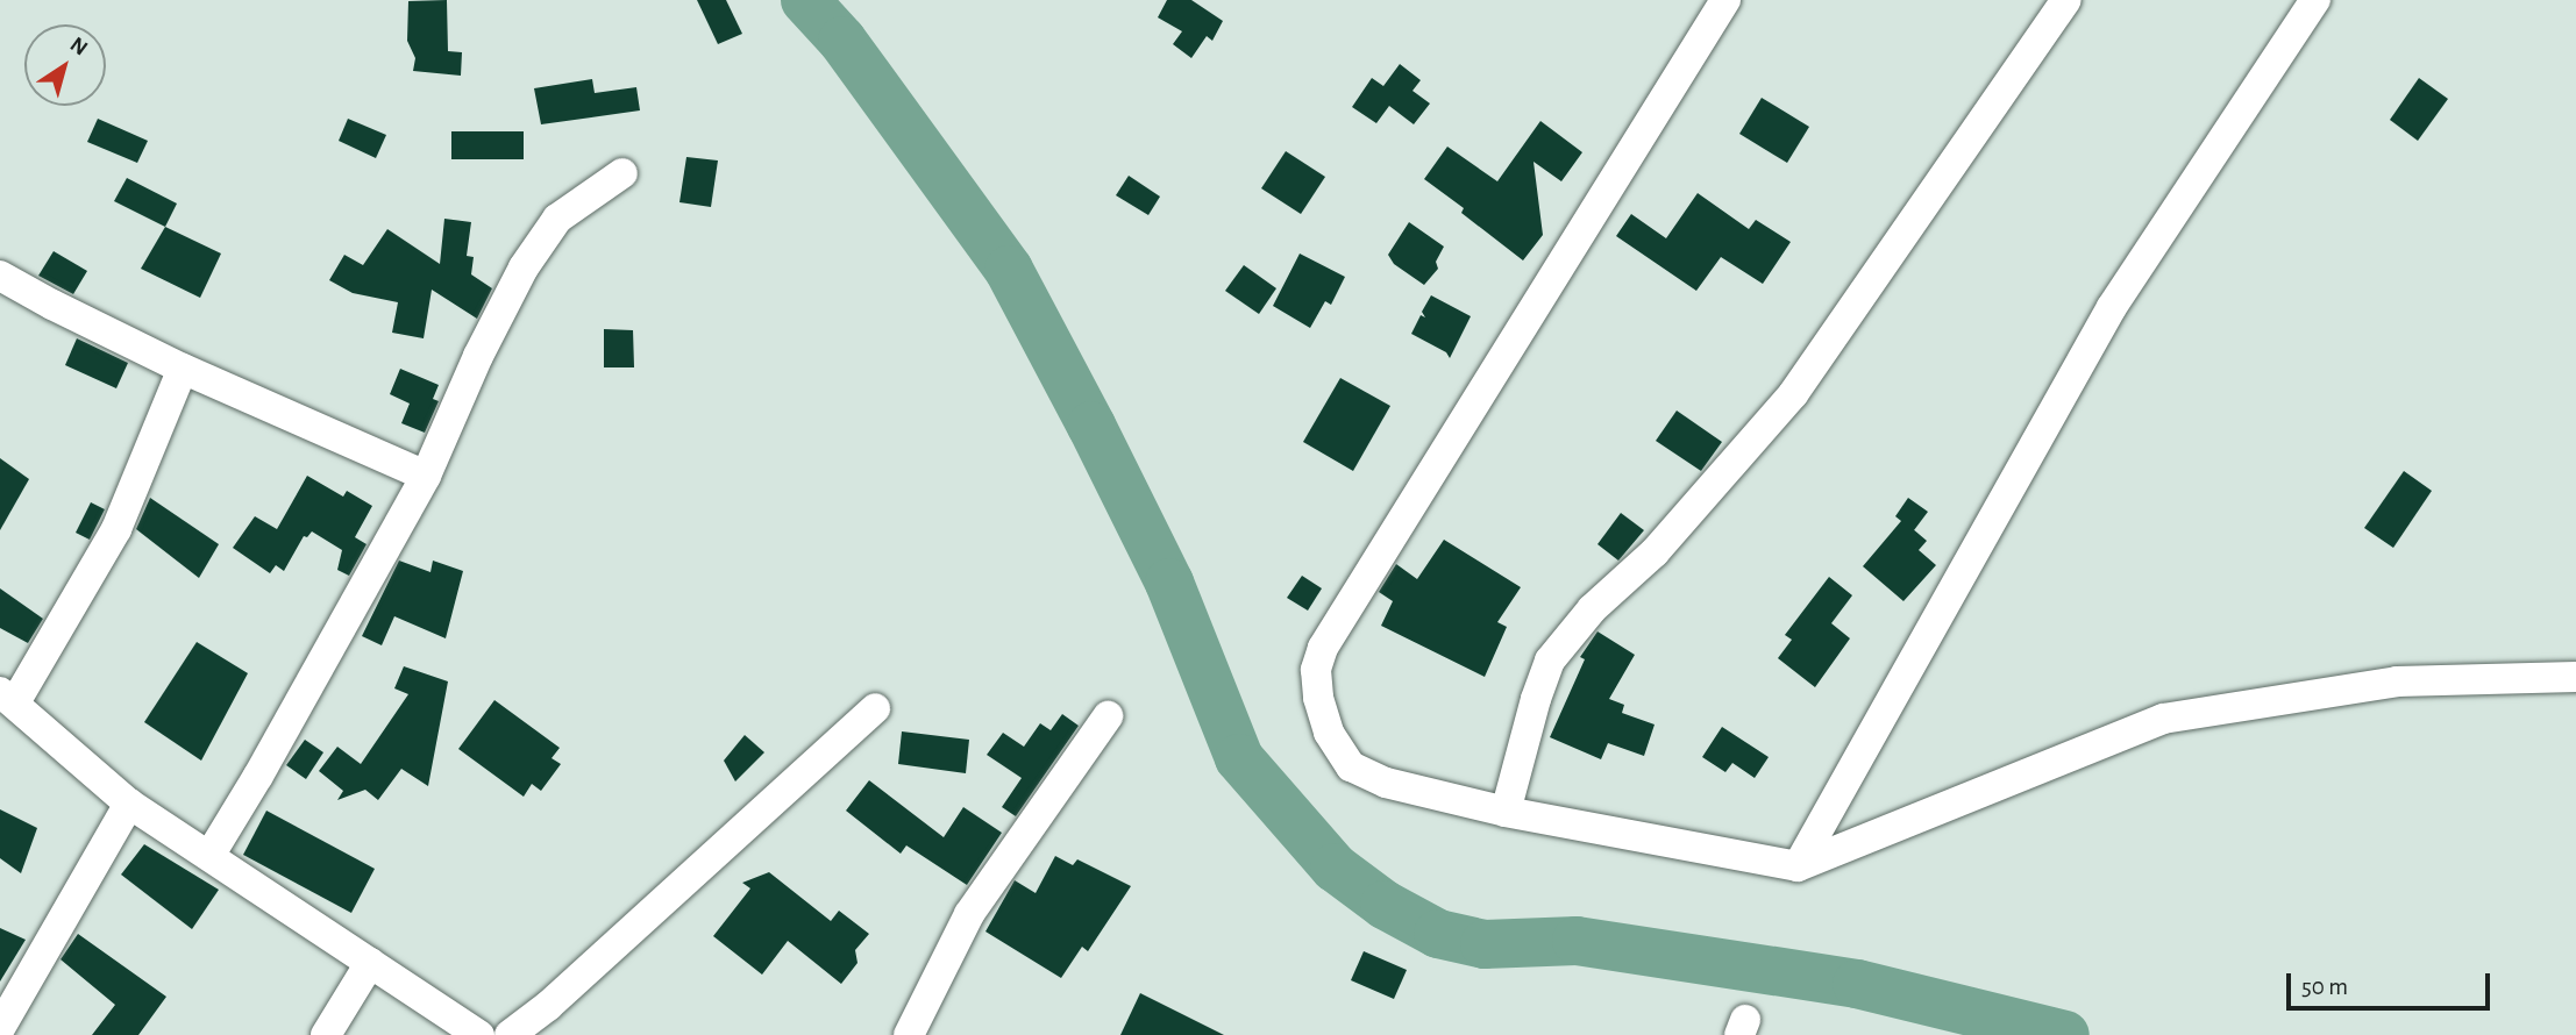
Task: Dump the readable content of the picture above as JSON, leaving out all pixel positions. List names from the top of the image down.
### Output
{
  "scale_bar": "50 m",
  "north": "top right"
}
